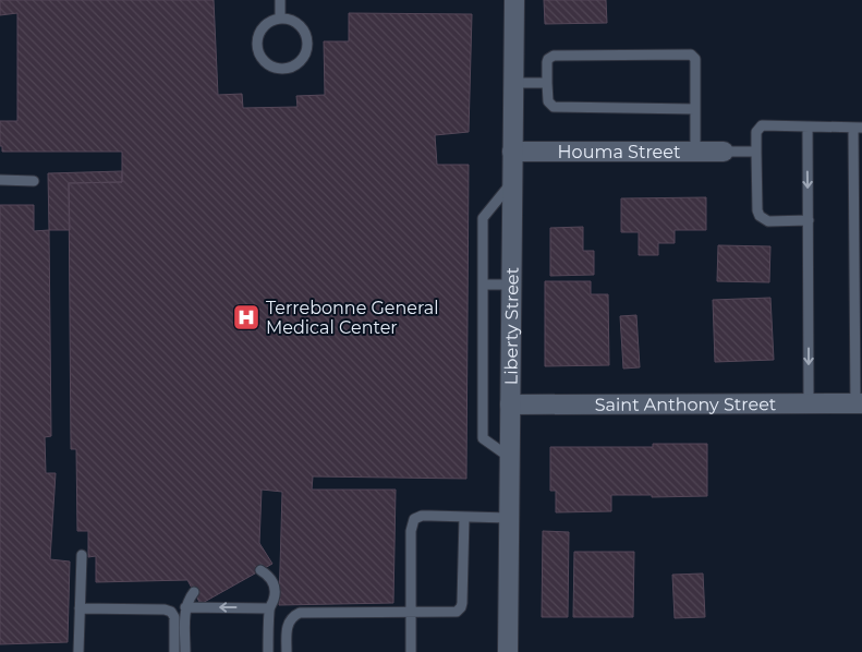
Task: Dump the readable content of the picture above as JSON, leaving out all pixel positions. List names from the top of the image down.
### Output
{
  "streets": {
    "street": ["Houma Street", "Liberty Street", "Saint Anthony Street"]
  },
  "crossings": [
    ["Houma Street", "Liberty Street"],
    ["Liberty Street", "Saint Anthony Street"]
  ],
  "places": {
    "hospital": ["Terrebonne General Medical Center"]
  }
}
